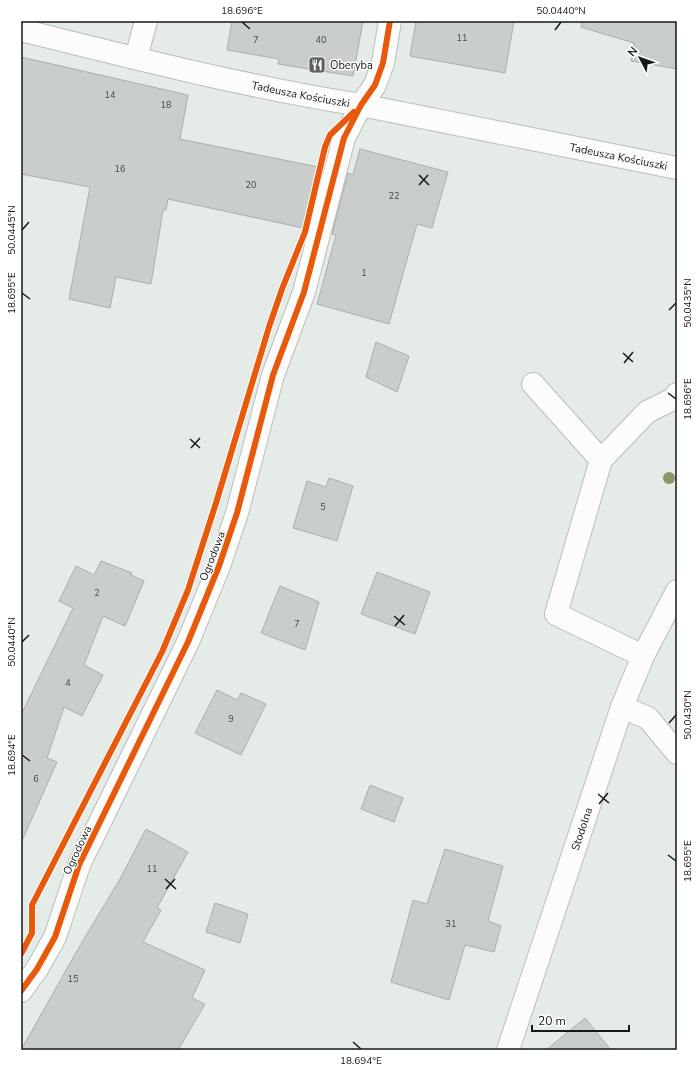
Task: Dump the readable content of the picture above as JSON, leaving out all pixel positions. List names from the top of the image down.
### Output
{
  "streets": {
    "street": ["Tadeusza Kościuszki", "Ogrodowa", "Stodolna"]
  },
  "crossings": [
    ["Tadeusza Kościuszki", "Ogrodowa"]
  ],
  "places": {
    "restaurant": ["Oberyba"]
  },
  "house_numbers": [
    "11",
    "7",
    "40",
    "14",
    "18",
    "16",
    "20",
    "22",
    "1",
    "5",
    "2",
    "7",
    "4",
    "9",
    "6",
    "11",
    "31",
    "15"
  ],
  "scale_bar": "20 m",
  "north": "top left",
  "coordinates": [
    "18.696°E",
    "50.0440°N",
    "50.0445°N",
    "18.695°E",
    "50.0435°N",
    "50.0430°N",
    "18.694°E"
  ]
}
